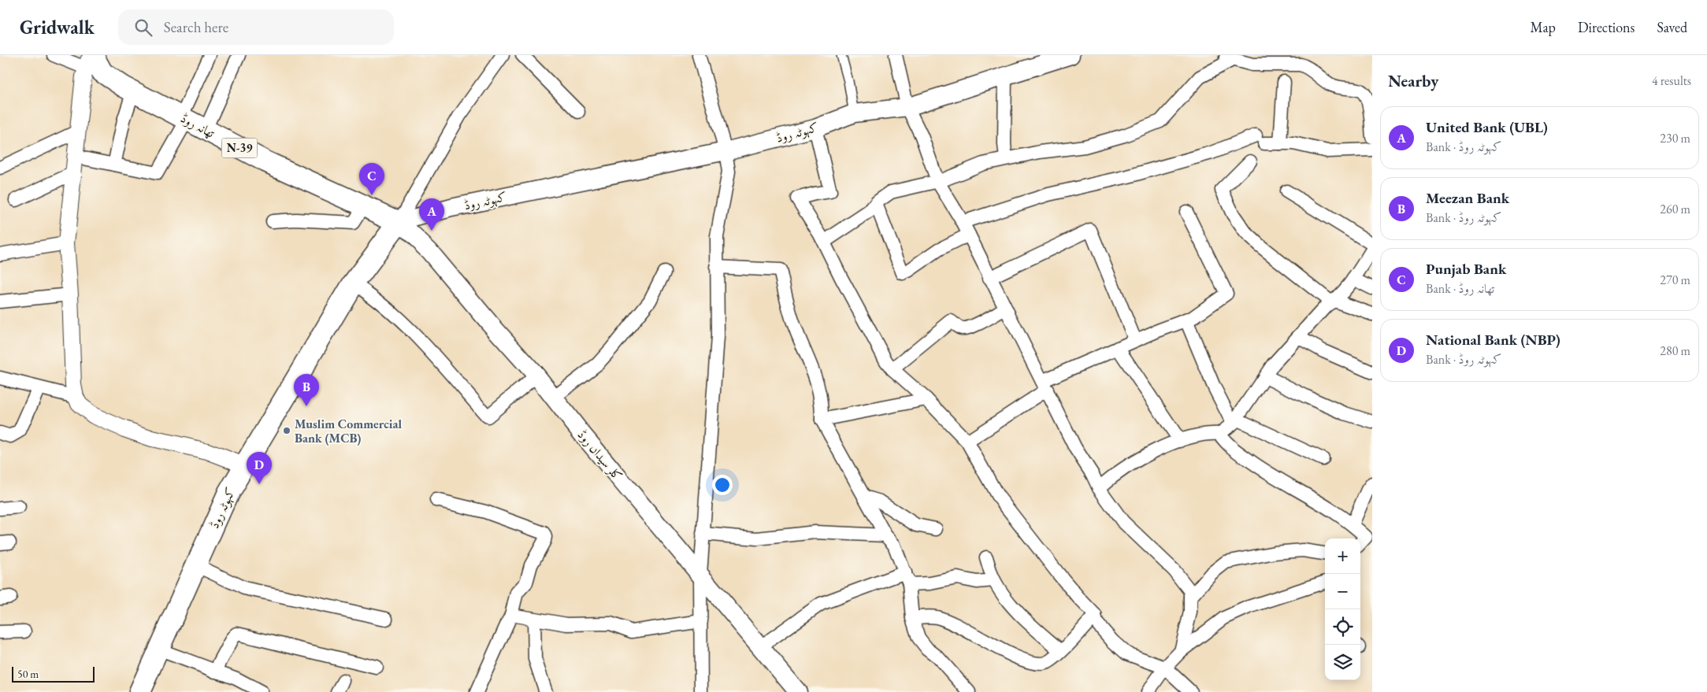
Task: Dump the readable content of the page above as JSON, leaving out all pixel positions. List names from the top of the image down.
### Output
{
  "streets": {
    "highway": ["تھانہ روڈ", "کہوٹہ روڈ", "N-39"],
    "main road": ["کلر سیداں روڈ"]
  },
  "crossings": [
    ["تھانہ روڈ", "کہوٹہ روڈ"],
    ["تھانہ روڈ", "کلر سیداں روڈ"],
    ["کہوٹہ روڈ", "کلر سیداں روڈ"]
  ],
  "places": ["Muslim Commercial Bank (MCB)"],
  "scale_bar": "50 m",
  "page": {
    "header": "Gridwalk",
    "search": "Search here",
    "nav": ["Map", "Directions", "Saved"],
    "heading": ["Nearby", "4 results"],
    "list": [
      {
        "mark": "A",
        "name": "United Bank (UBL)",
        "note": "Bank · کہوٹہ روڈ",
        "value": "230 m"
      },
      {
        "mark": "B",
        "name": "Meezan Bank",
        "note": "Bank · کہوٹہ روڈ",
        "value": "260 m"
      },
      {
        "mark": "C",
        "name": "Punjab Bank",
        "note": "Bank · تھانہ روڈ",
        "value": "270 m"
      },
      {
        "mark": "D",
        "name": "National Bank (NBP)",
        "note": "Bank · کہوٹہ روڈ",
        "value": "280 m"
      }
    ],
    "pins": [
      "C",
      "A",
      "B",
      "D"
    ],
    "map_buttons": ["+", "−"],
    "scale": "50 m"
  }
}
